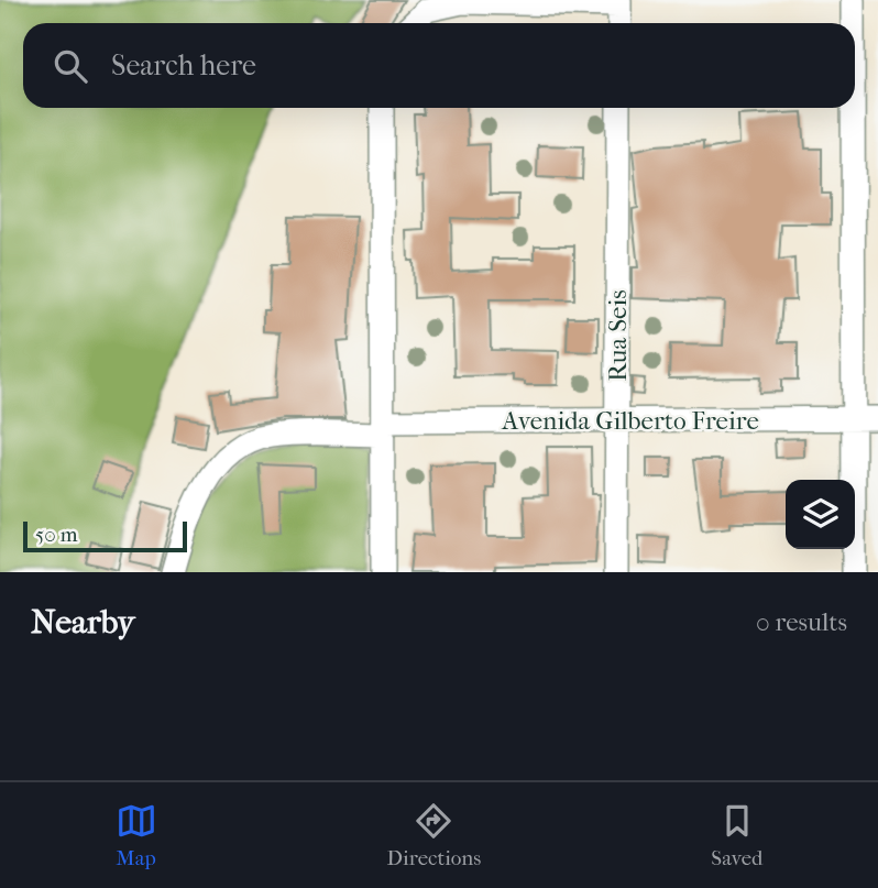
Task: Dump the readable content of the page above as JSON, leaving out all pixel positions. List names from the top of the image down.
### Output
{
  "streets": {
    "street": ["Rua Seis", "Avenida Gilberto Freire"]
  },
  "crossings": [
    ["Rua Seis", "Avenida Gilberto Freire"]
  ],
  "scale_bar": "50 m",
  "page": {
    "search": "Search here",
    "scale": "50 m",
    "heading": ["Nearby", "0 results"],
    "nav": ["Map", "Directions", "Saved"]
  }
}
